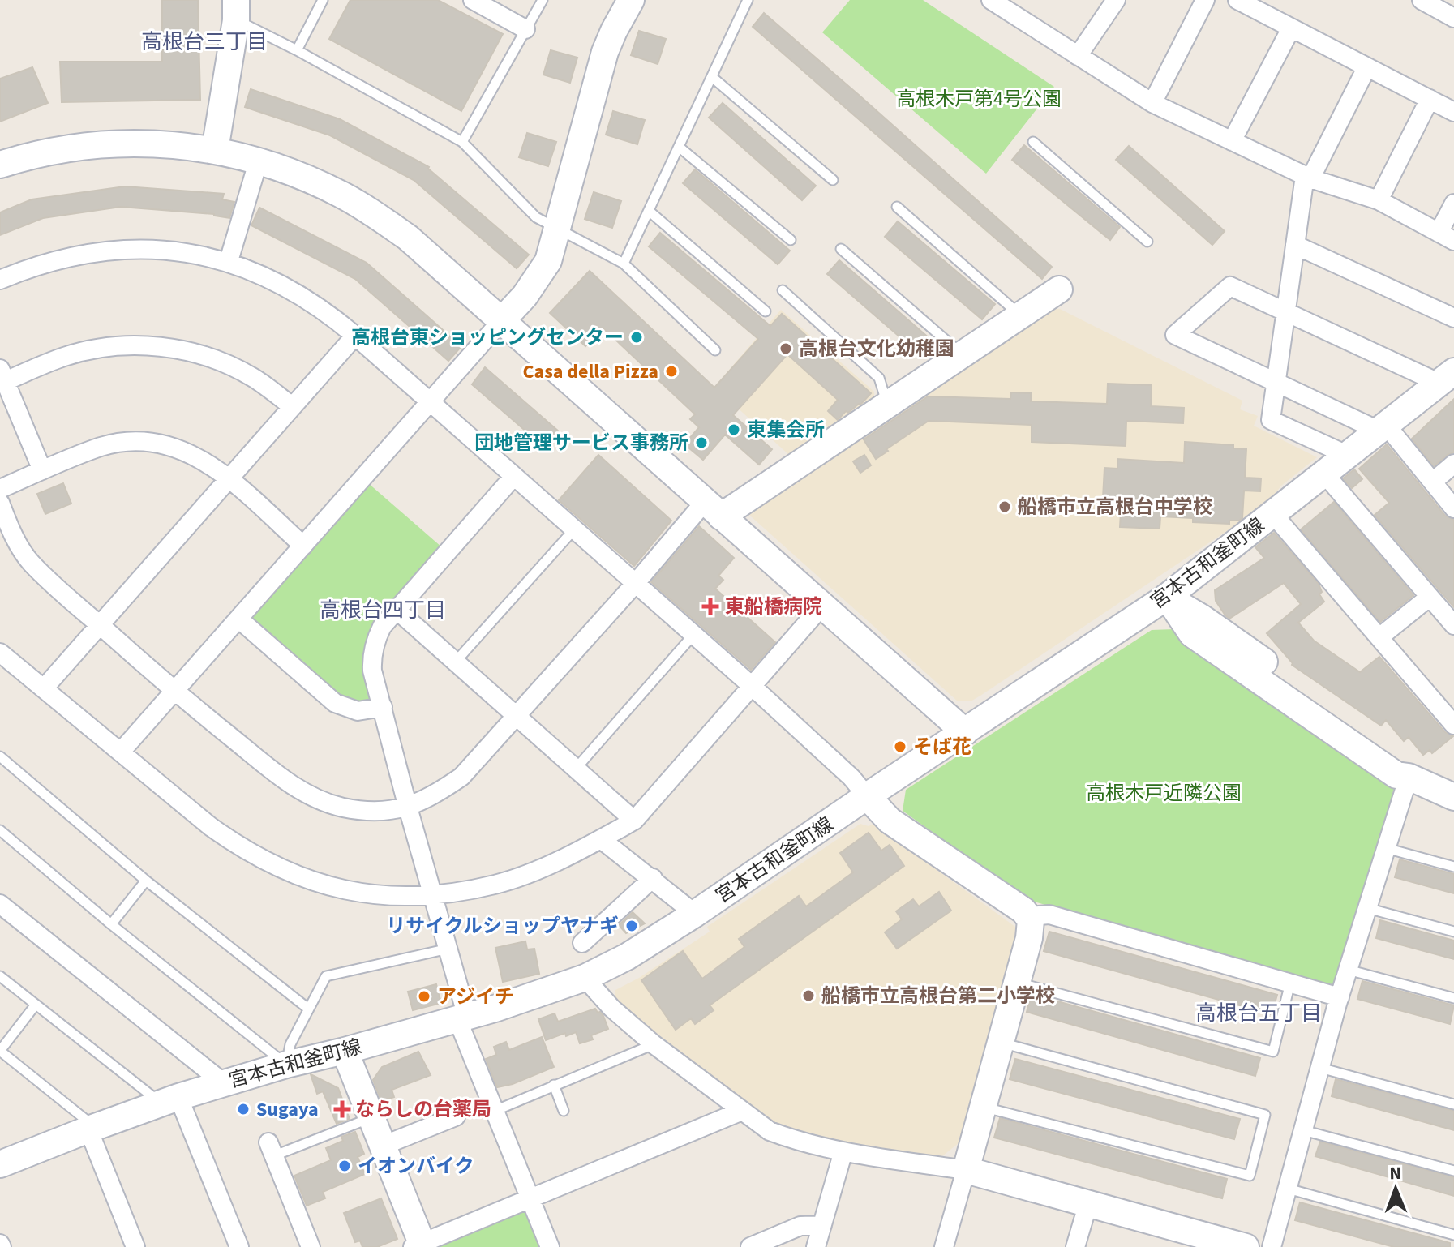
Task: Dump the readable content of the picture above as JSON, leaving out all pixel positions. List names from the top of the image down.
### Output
{
  "streets": {
    "street": ["宮本古和釜町線"]
  },
  "districts": ["高根台三丁目", "高根台四丁目", "高根台五丁目"],
  "parks": ["高根木戸第4号公園", "高根木戸近隣公園"],
  "places": {
    "other": [
      "高根台東ショッピングセンター",
      "高根台文化幼稚園",
      "Casa della Pizza",
      "東集会所",
      "団地管理サービス事務所",
      "船橋市立高根台中学校",
      "そば花",
      "リサイクルショップヤナギ",
      "船橋市立高根台第二小学校",
      "アジイチ",
      "Sugaya",
      "イオンバイク"
    ],
    "health": ["東船橋病院", "ならしの台薬局"]
  },
  "north": "top"
}
